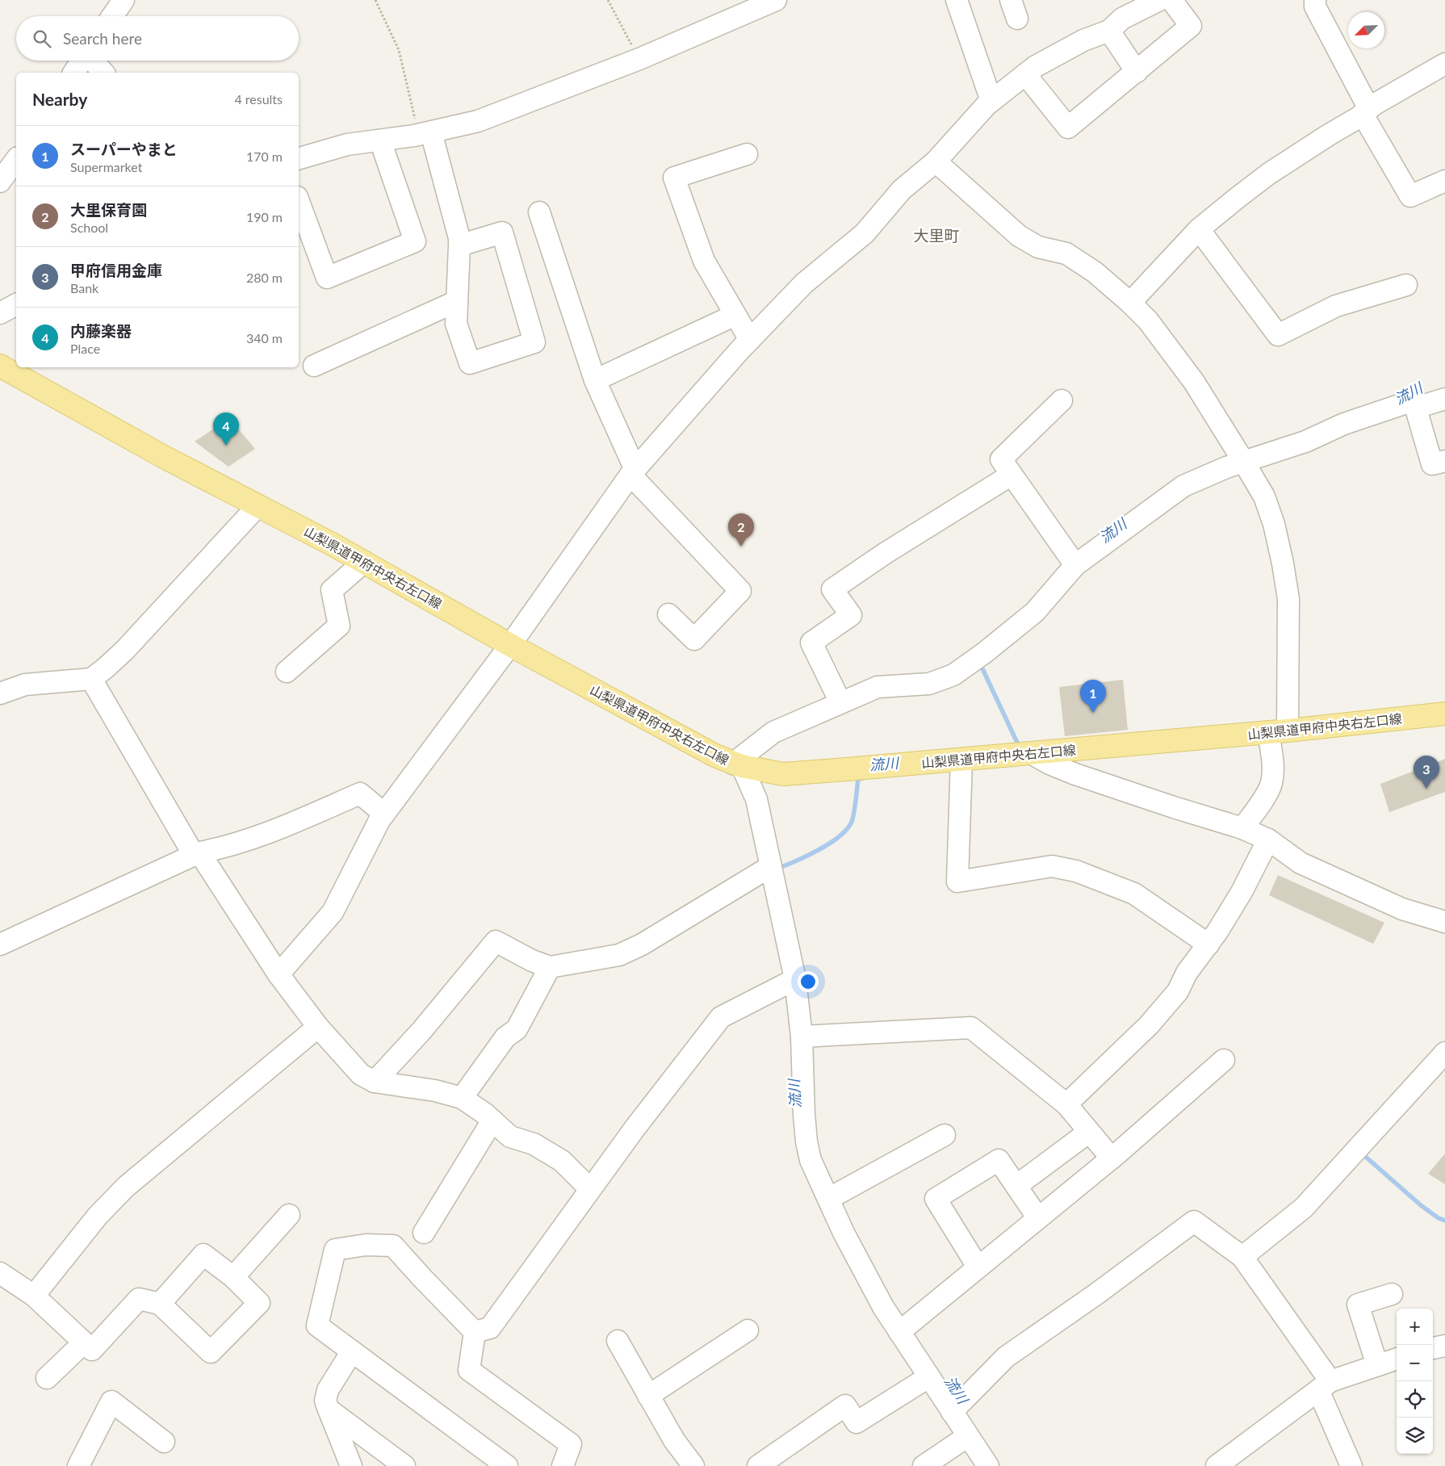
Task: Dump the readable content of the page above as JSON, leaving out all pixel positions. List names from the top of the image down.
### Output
{
  "streets": {
    "main road": ["山梨県道甲府中央右左口線"]
  },
  "districts": ["大里町"],
  "water": ["流川"],
  "north": "bottom left",
  "page": {
    "search": "Search here",
    "heading": ["Nearby", "4 results"],
    "list": [
      {
        "mark": "1",
        "name": "スーパーやまと",
        "note": "Supermarket",
        "value": "170 m"
      },
      {
        "mark": "2",
        "name": "大里保育園",
        "note": "School",
        "value": "190 m"
      },
      {
        "mark": "3",
        "name": "甲府信用金庫",
        "note": "Bank",
        "value": "280 m"
      },
      {
        "mark": "4",
        "name": "内藤楽器",
        "note": "Place",
        "value": "340 m"
      }
    ],
    "pins": [
      "4",
      "2",
      "1",
      "3"
    ],
    "map_buttons": ["+", "−"]
  }
}
